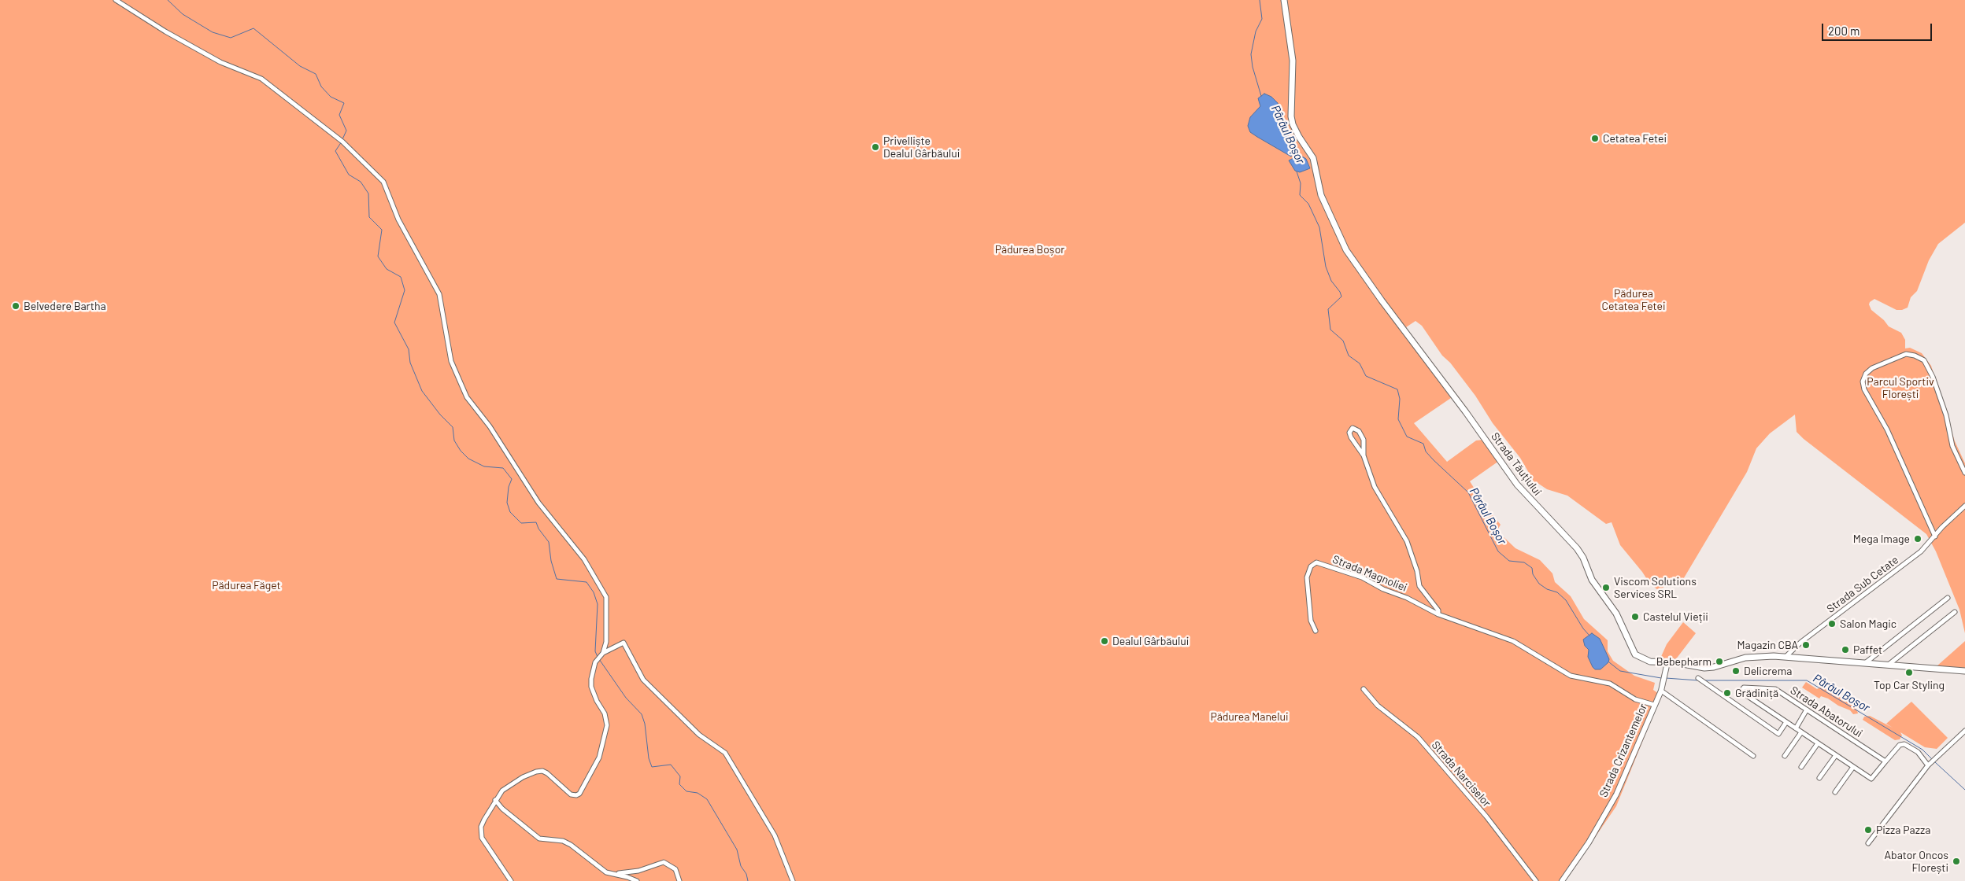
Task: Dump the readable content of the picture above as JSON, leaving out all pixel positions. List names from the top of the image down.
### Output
{
  "streets": {
    "main road": ["Strada Tăuțiului"],
    "street": [
      "Strada Magnoliei",
      "Strada Sub Cetate",
      "Strada Abatorului",
      "Strada Crizantemelor",
      "Strada Narciselor"
    ]
  },
  "crossings": [
    ["Strada Tăuțiului", "Strada Sub Cetate"],
    ["Strada Tăuțiului", "Strada Crizantemelor"]
  ],
  "water": ["Pârâul Boșor"],
  "parks": [
    "Pădurea Boșor",
    "Pădurea Cetatea Fetei",
    "Parcul Sportiv Florești",
    "Pădurea Făget",
    "Pădurea Manelui"
  ],
  "places": [
    "Cetatea Fetei",
    "Privelliște Dealul Gârbăului",
    "Belvedere Bartha",
    "Mega Image",
    "Viscom Solutions Services SRL",
    "Castelul Vieții",
    "Salon Magic",
    "Dealul Gârbăului",
    "Magazin CBA",
    "Paffet",
    "Bebepharm",
    "Delicrema",
    "Top Car Styling",
    "Grădiniță",
    "Pizza Pazza",
    "Abator Oncos Florești"
  ],
  "scale_bar": "200 m"
}
